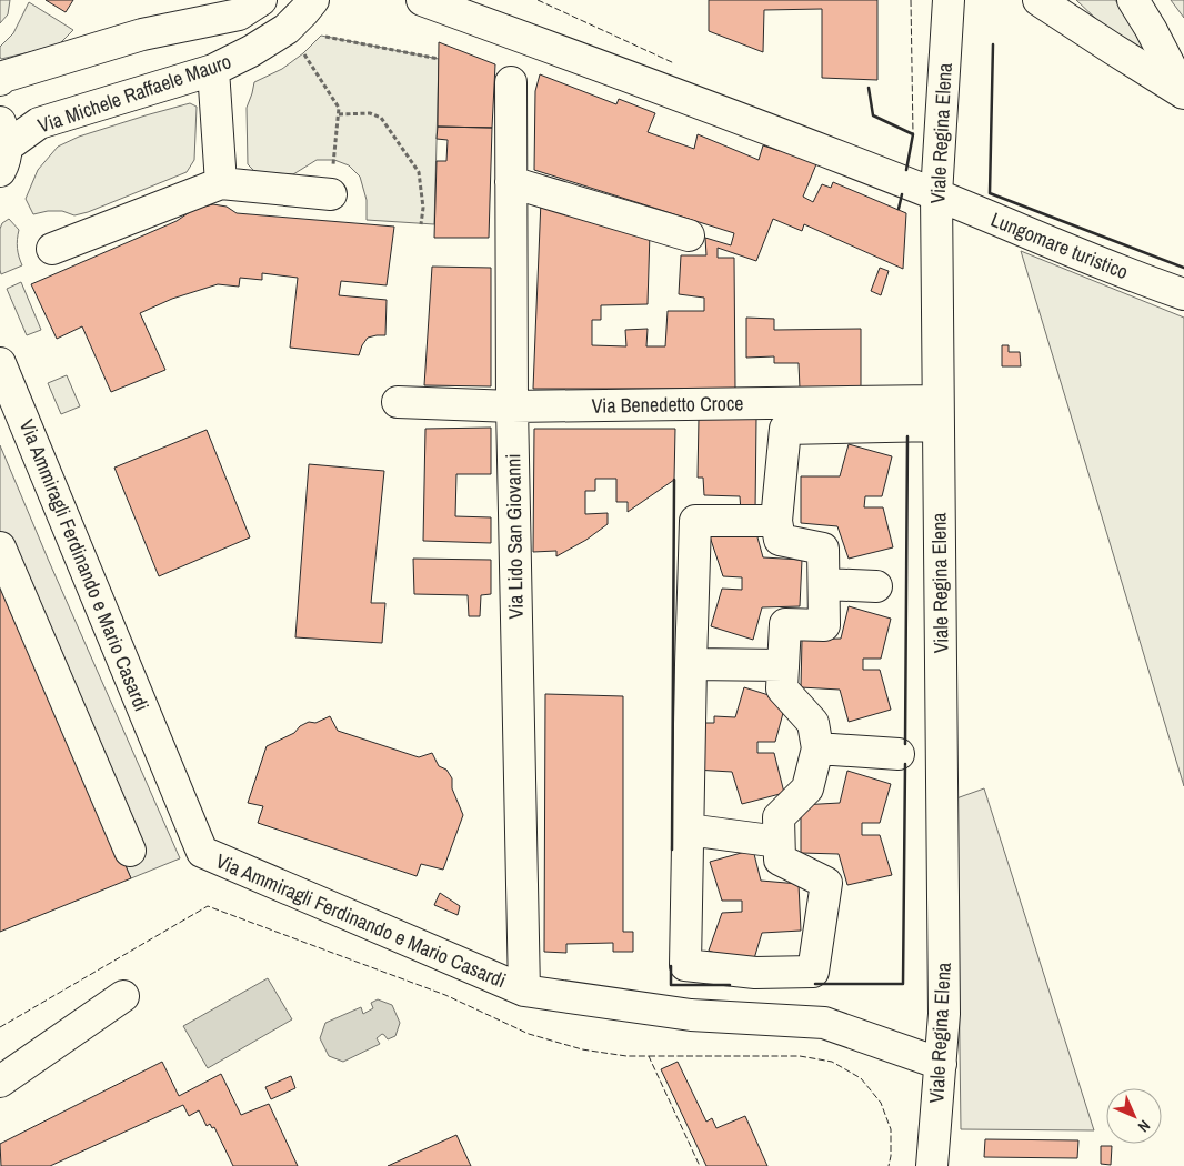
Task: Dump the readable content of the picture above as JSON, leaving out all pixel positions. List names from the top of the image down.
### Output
{
  "streets": {
    "street": [
      "Via Michele Raffaele Mauro",
      "Viale Regina Elena",
      "Lungomare turistico",
      "Via Benedetto Croce",
      "Via Lido San Giovanni",
      "Via Ammiragli Ferdinando e Mario Casardi"
    ]
  },
  "crossings": [
    ["Viale Regina Elena", "Lungomare turistico"],
    ["Viale Regina Elena", "Via Benedetto Croce"],
    ["Viale Regina Elena", "Via Ammiragli Ferdinando e Mario Casardi"],
    ["Via Benedetto Croce", "Via Lido San Giovanni"],
    ["Via Lido San Giovanni", "Via Ammiragli Ferdinando e Mario Casardi"]
  ],
  "north": "bottom right"
}
